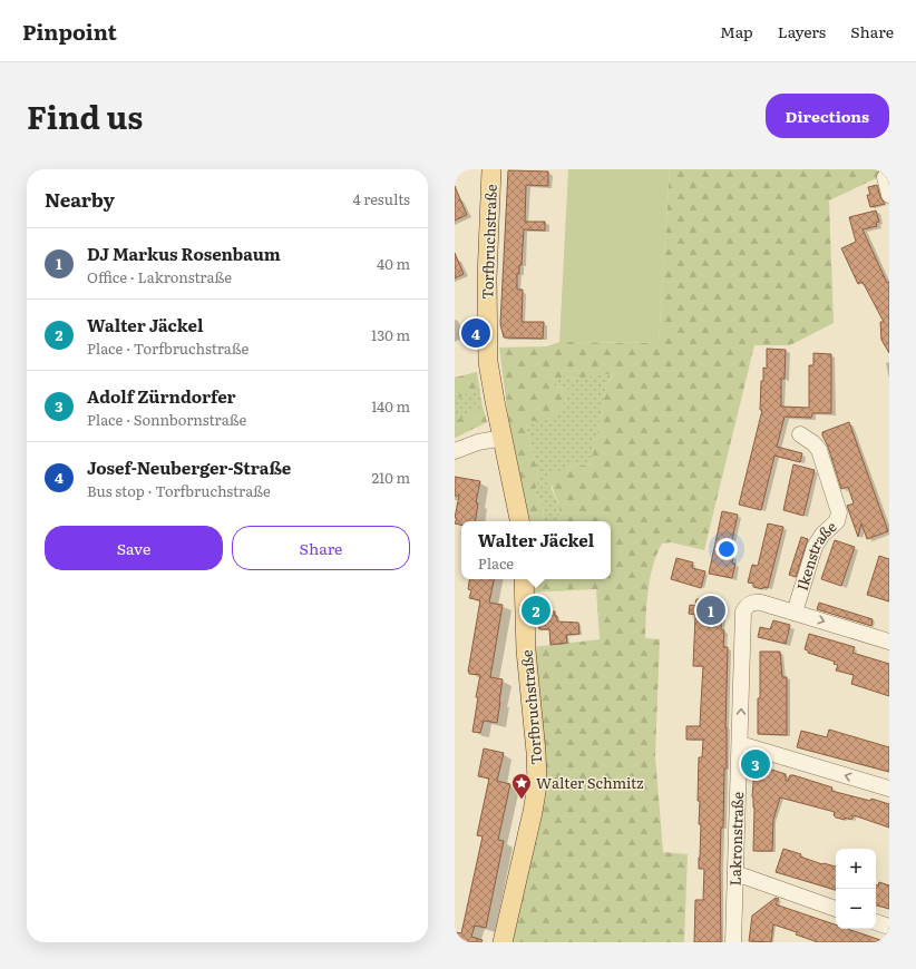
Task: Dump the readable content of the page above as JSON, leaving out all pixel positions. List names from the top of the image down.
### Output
{
  "streets": {
    "main road": ["Torfbruchstraße"],
    "street": ["Ikenstraße", "Lakronstraße"]
  },
  "crossings": [
    ["Ikenstraße", "Lakronstraße"]
  ],
  "one_way": ["Lakronstraße"],
  "places": {
    "place": ["Walter Schmitz"]
  },
  "page": {
    "header": "Pinpoint",
    "nav": ["Map", "Layers", "Share"],
    "title": "Find us",
    "buttons": [
      "Directions",
      ["Save", "Share"]
    ],
    "heading": ["Nearby", "4 results"],
    "list": [
      {
        "mark": "1",
        "name": "DJ Markus Rosenbaum",
        "note": "Office · Lakronstraße",
        "value": "40 m"
      },
      {
        "mark": "2",
        "name": "Walter Jäckel",
        "note": "Place · Torfbruchstraße",
        "value": "130 m"
      },
      {
        "mark": "3",
        "name": "Adolf Zürndorfer",
        "note": "Place · Sonnbornstraße",
        "value": "140 m"
      },
      {
        "mark": "4",
        "name": "Josef-Neuberger-Straße",
        "note": "Bus stop · Torfbruchstraße",
        "value": "210 m"
      }
    ],
    "pins": [
      "4",
      "1",
      "2",
      "3"
    ],
    "popup": ["Walter Jäckel", "Place"],
    "map_buttons": ["+", "−"]
  }
}
